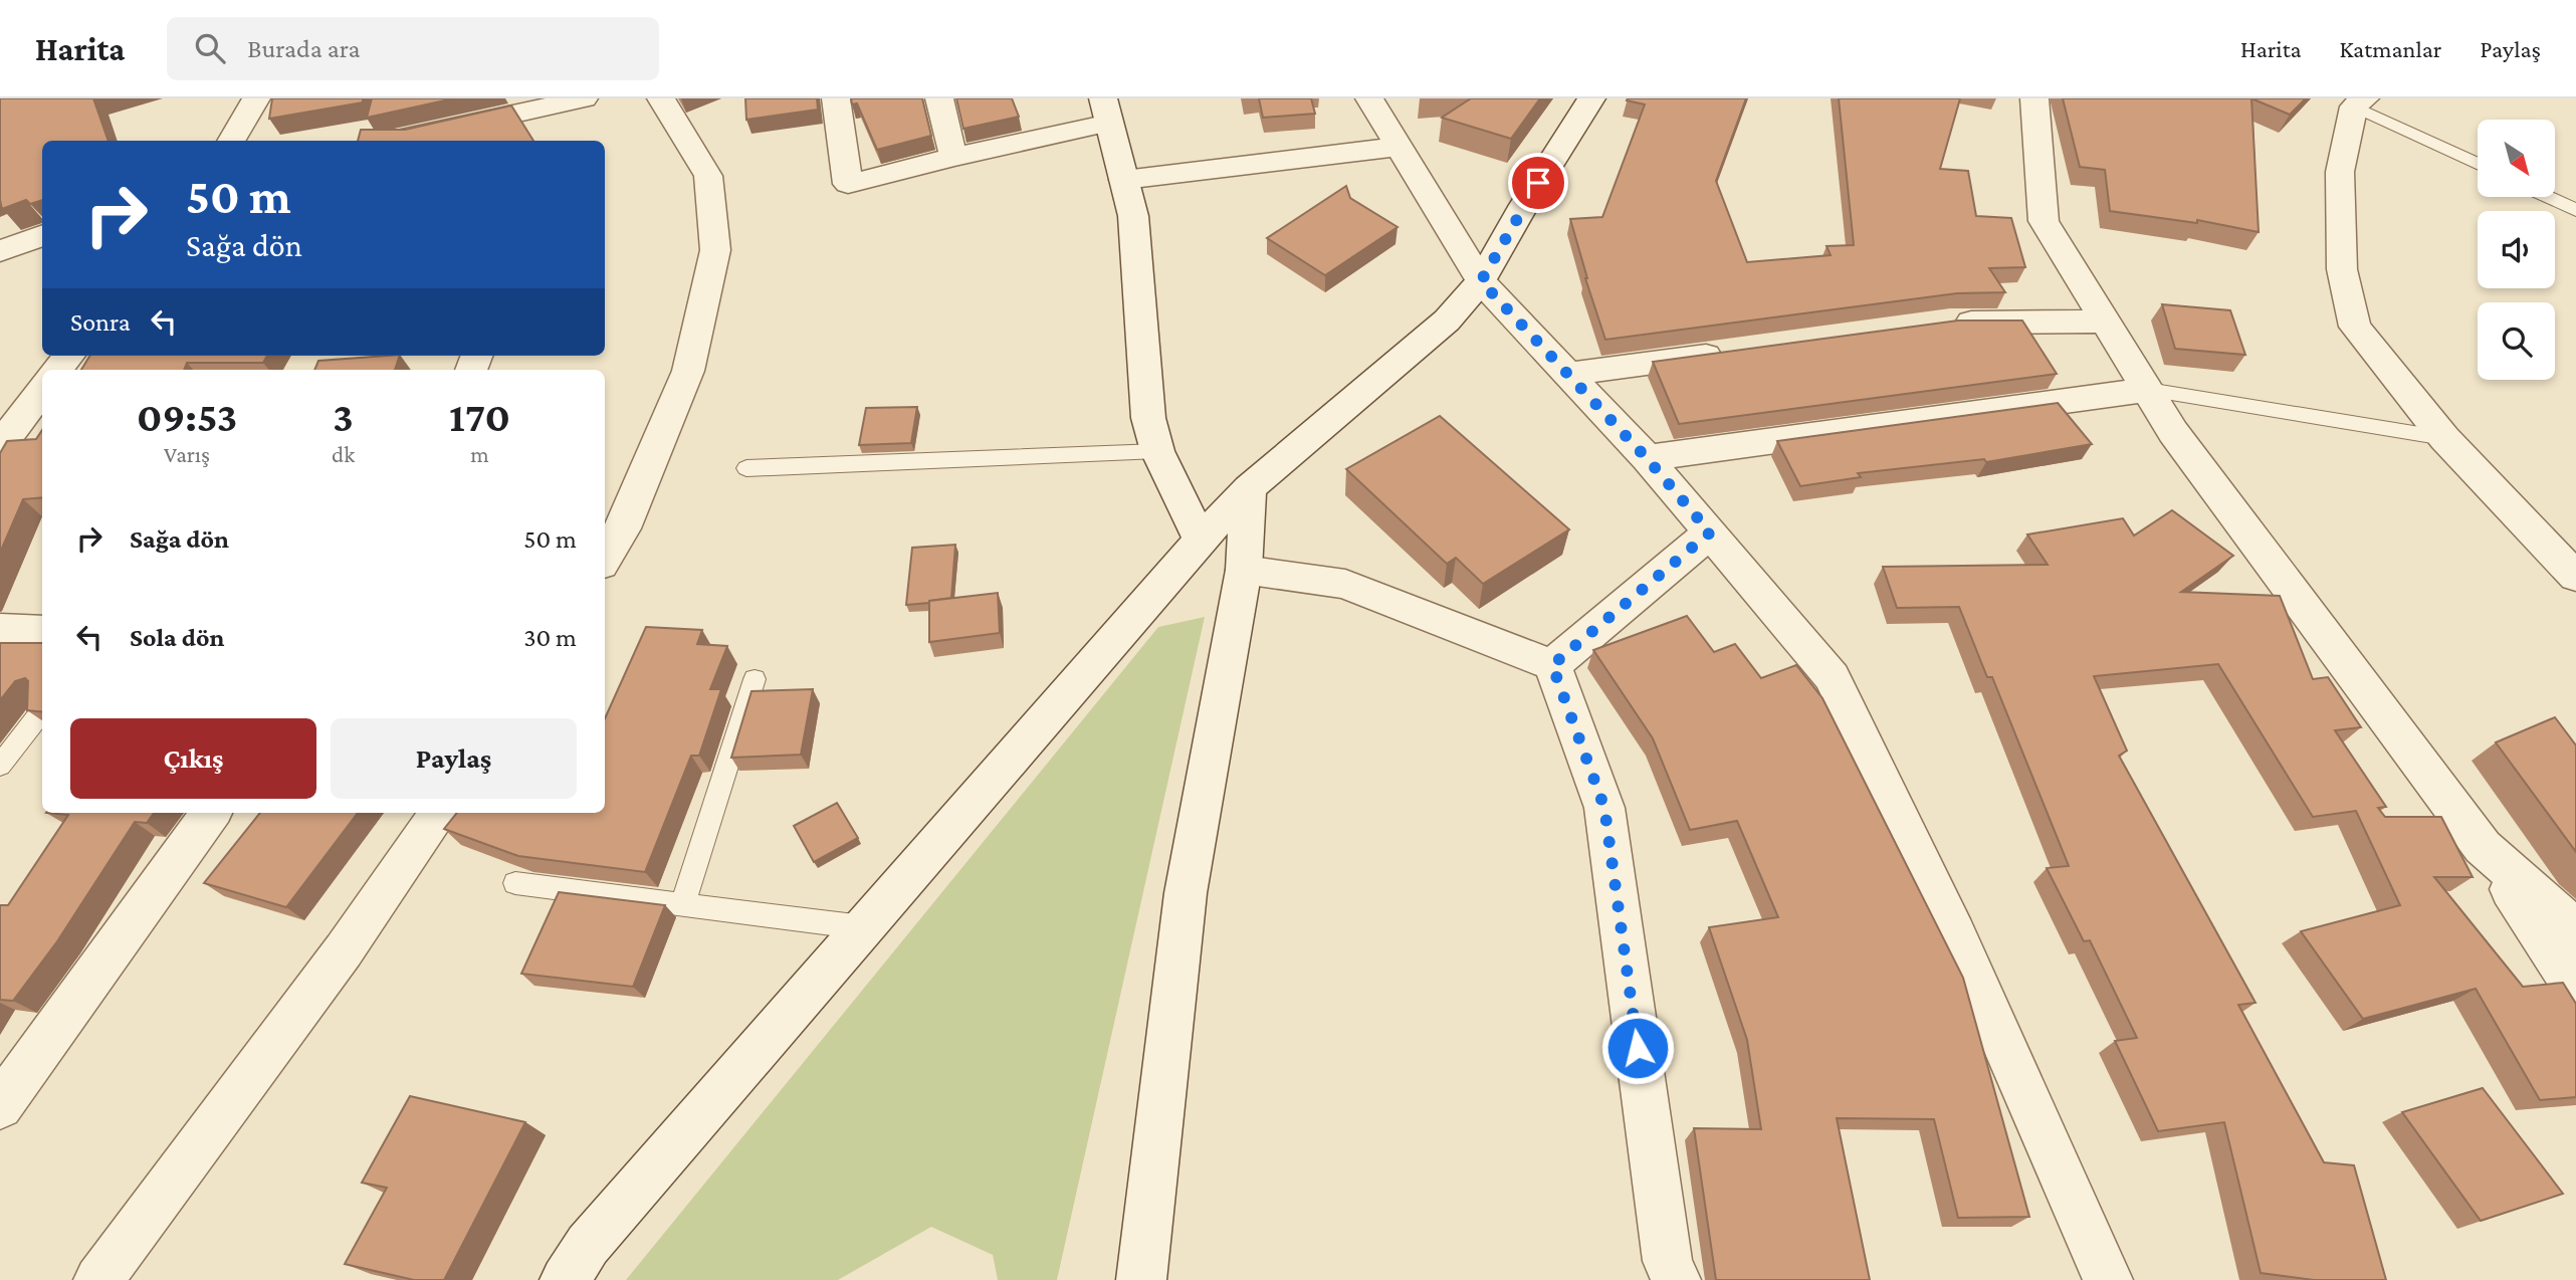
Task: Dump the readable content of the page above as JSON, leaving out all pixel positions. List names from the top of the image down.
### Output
{
  "north": "bottom right",
  "page": {
    "header": "Harita",
    "search": "Burada ara",
    "nav": ["Harita", "Katmanlar", "Paylaş"],
    "turn": ["50 m", "Sağa dön"],
    "then": "Sonra",
    "eta": [
      "09:53",
      "Varış",
      "3",
      "dk",
      "170",
      "m"
    ],
    "list": [
      {
        "name": "Sağa dön",
        "value": "50 m"
      },
      {
        "name": "Sola dön",
        "value": "30 m"
      }
    ],
    "buttons": ["Çıkış", "Paylaş"]
  }
}
